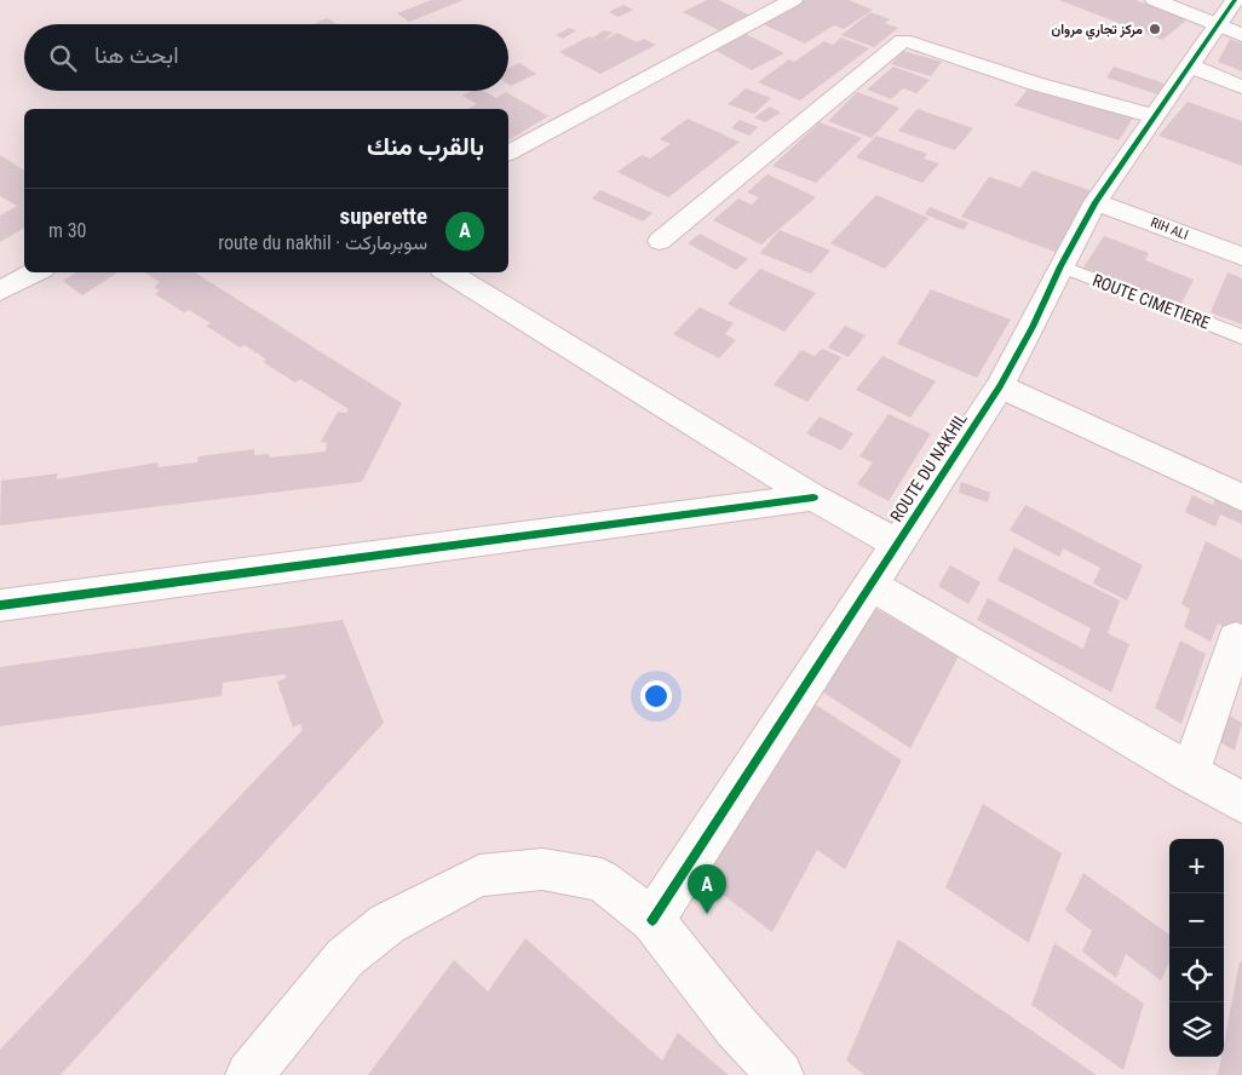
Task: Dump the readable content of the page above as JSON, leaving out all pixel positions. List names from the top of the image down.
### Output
{
  "streets": {
    "street": ["RIH ALI", "ROUTE DU NAKHIL"],
    "lane": ["ROUTE CIMETIERE"]
  },
  "crossings": [
    ["RIH ALI", "ROUTE DU NAKHIL"],
    ["ROUTE CIMETIERE", "ROUTE DU NAKHIL"]
  ],
  "places": ["مركز تجاري مروان"],
  "page": {
    "search": "ابحث هنا",
    "heading": "بالقرب منك",
    "list": [
      {
        "mark": "A",
        "name": "superette",
        "note": "سوبرماركت · route du nakhil",
        "value": "30 m"
      }
    ],
    "map_buttons": ["+", "−"],
    "pins": "A"
  }
}
